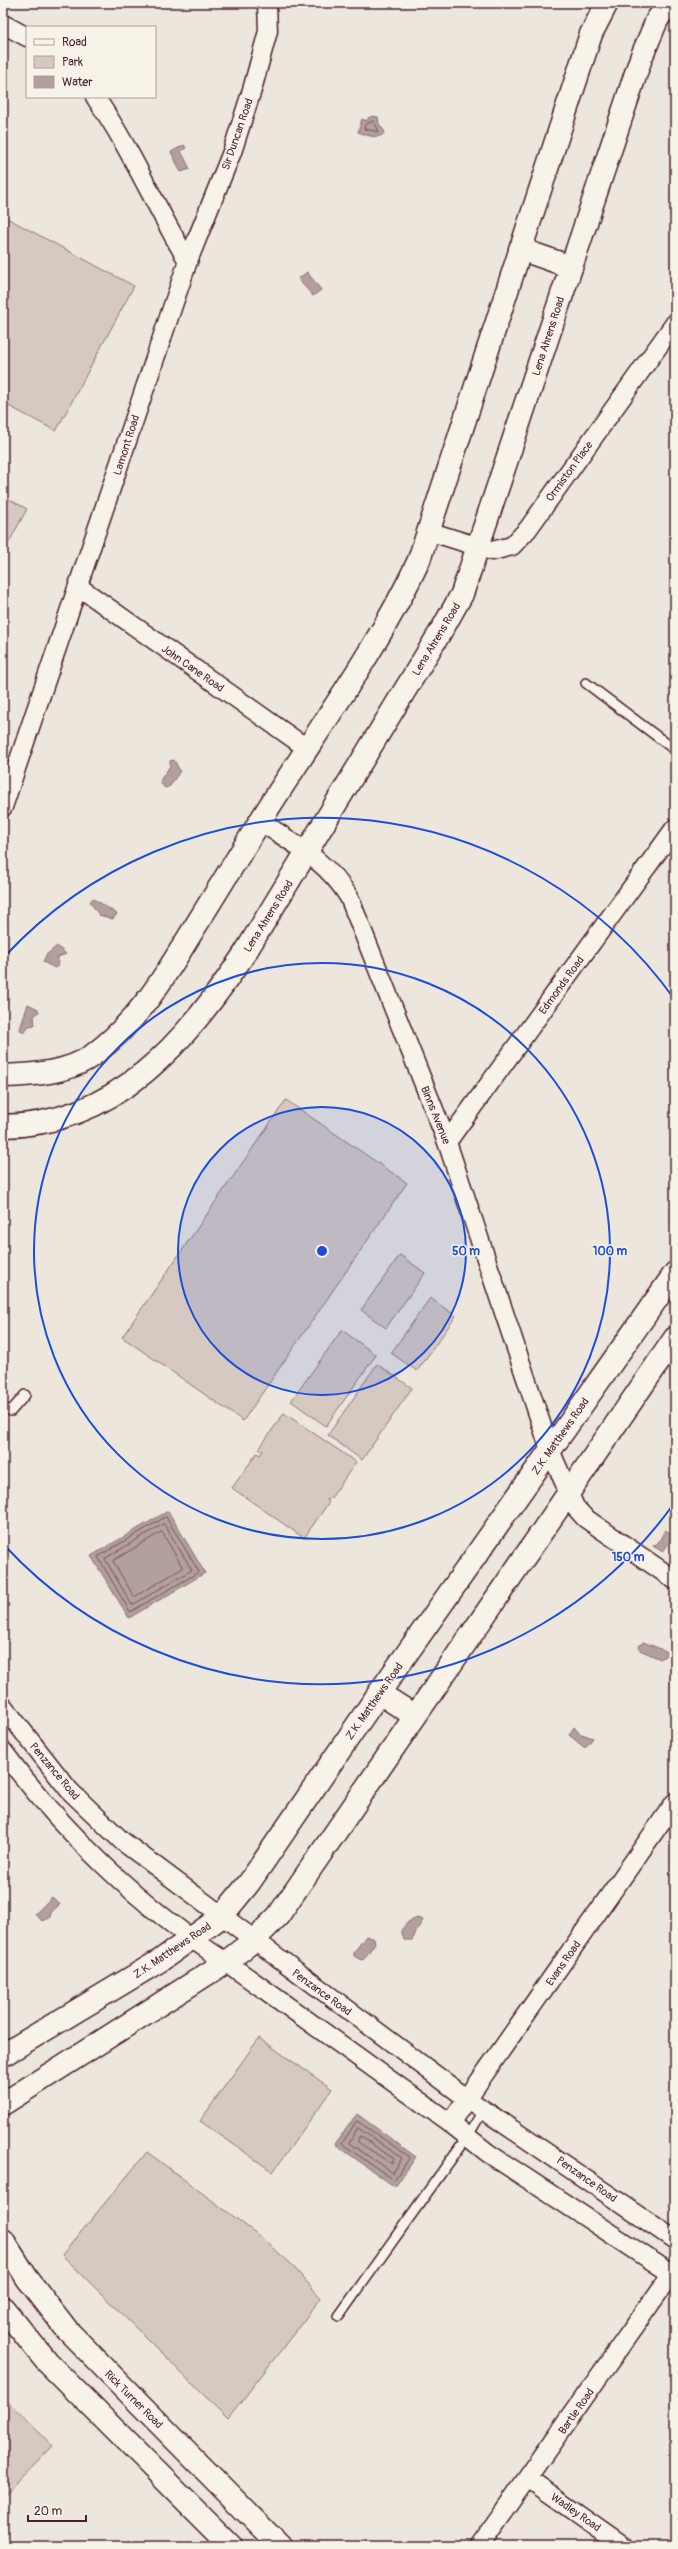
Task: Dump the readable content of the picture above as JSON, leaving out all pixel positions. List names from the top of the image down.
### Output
{
  "streets": {
    "main road": ["Lena Ahrens Road", "Z.K. Matthews Road", "Rick Turner Road"],
    "street": [
      "Sir Duncan Road",
      "Lamont Road",
      "Ormiston Place",
      "John Cane Road",
      "Edmonds Road",
      "Binns Avenue",
      "Penzance Road",
      "Evans Road",
      "Bartle Road",
      "Wadley Road"
    ]
  },
  "crossings": [
    ["Sir Duncan Road", "Lamont Road"],
    ["Lena Ahrens Road", "Ormiston Place"],
    ["Lena Ahrens Road", "Binns Avenue"],
    ["Lamont Road", "John Cane Road"],
    ["Edmonds Road", "Binns Avenue"],
    ["Binns Avenue", "Z.K. Matthews Road"],
    ["Z.K. Matthews Road", "Penzance Road"],
    ["Penzance Road", "Evans Road"],
    ["Bartle Road", "Wadley Road"]
  ],
  "legend": ["Road", "Park", "Water"],
  "scale_bar": "20 m",
  "rings": ["50 m", "100 m", "150 m"]
}
